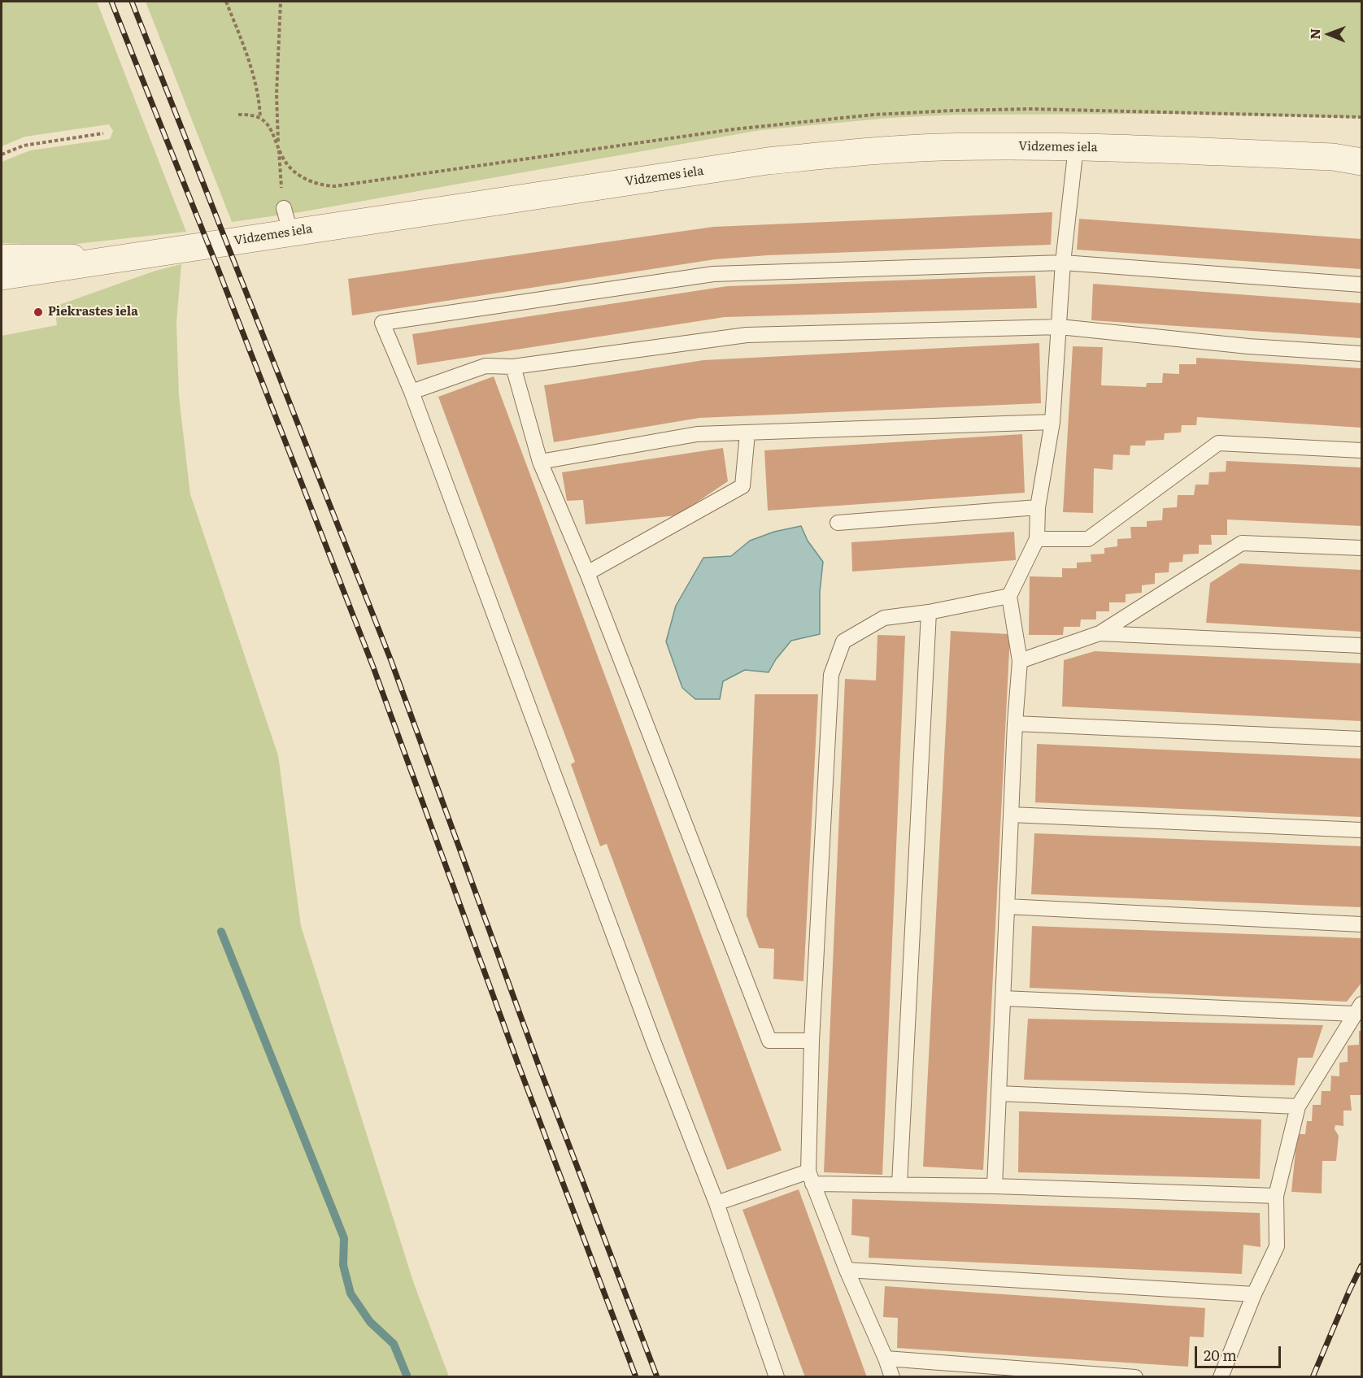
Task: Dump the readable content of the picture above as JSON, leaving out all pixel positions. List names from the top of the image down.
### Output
{
  "streets": {
    "street": ["Vidzemes iela"]
  },
  "places": ["Piekrastes iela"],
  "scale_bar": "20 m",
  "north": "left"
}
